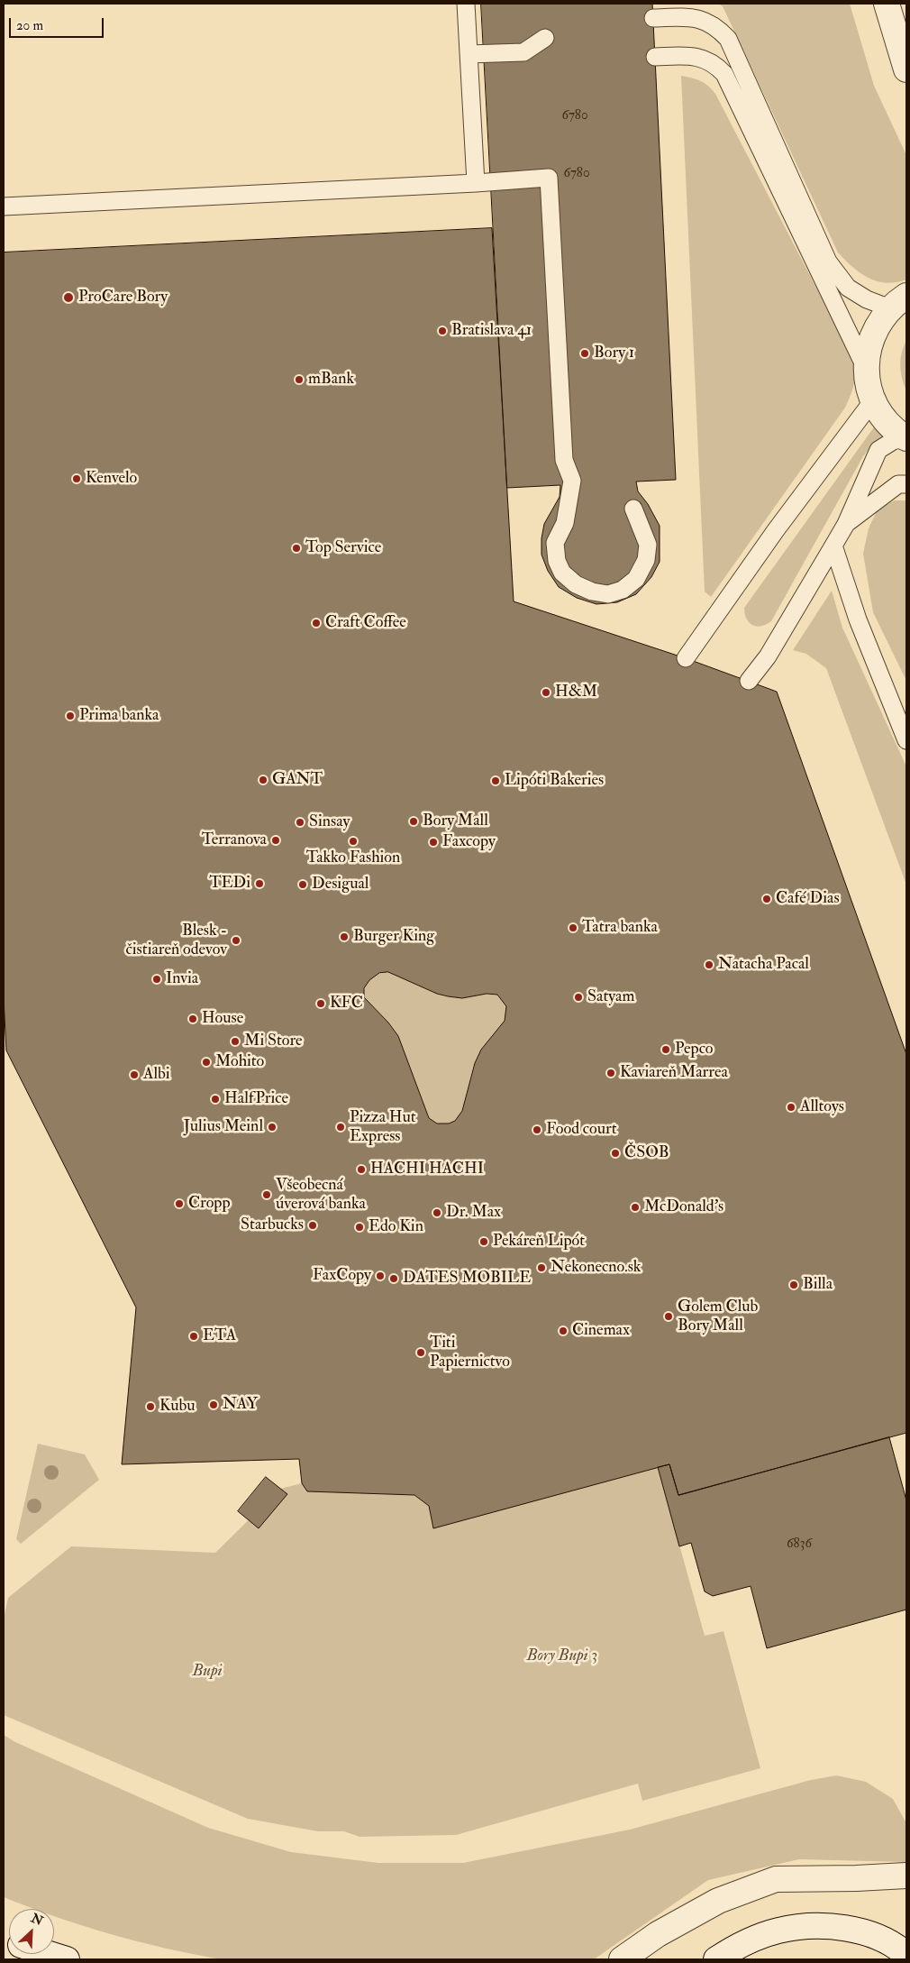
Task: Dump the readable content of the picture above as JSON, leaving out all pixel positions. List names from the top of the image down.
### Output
{
  "parks": ["Bory Bupi 3", "Bupi"],
  "places": [
    "ProCare Bory",
    "Bratislava 41",
    "Bory 1",
    "mBank",
    "Kenvelo",
    "Top Service",
    "Craft Coffee",
    "H&M",
    "Prima banka",
    "GANT",
    "Lipóti Bakeries",
    "Bory Mall",
    "Sinsay",
    "Terranova",
    "Takko Fashion",
    "Faxcopy",
    "TEDi",
    "Desigual",
    "Café Dias",
    "Tatra banka",
    "Burger King",
    "Blesk - čistiareň odevov",
    "Natacha Pacal",
    "Invia",
    "Satyam",
    "KFC",
    "House",
    "Mi Store",
    "Pepco",
    "Mohito",
    "Kaviareň Marrea",
    "Albi",
    "HalfPrice",
    "Alltoys",
    "Julius Meinl",
    "Pizza Hut Express",
    "Food court",
    "ČSOB",
    "HACHI HACHI",
    "Všeobecná úverová banka",
    "Cropp",
    "McDonald's",
    "Dr. Max",
    "Starbucks",
    "Edo Kin",
    "Pekáreň Lipót",
    "Nekonecno.sk",
    "FaxCopy",
    "DATES MOBILE",
    "Billa",
    "Golem Club Bory Mall",
    "Cinemax",
    "ETA",
    "Titi Papiernictvo",
    "NAY",
    "Kubu"
  ],
  "house_numbers": ["6780", "6780", "6836"],
  "scale_bar": "20 m",
  "north": "top right"
}
